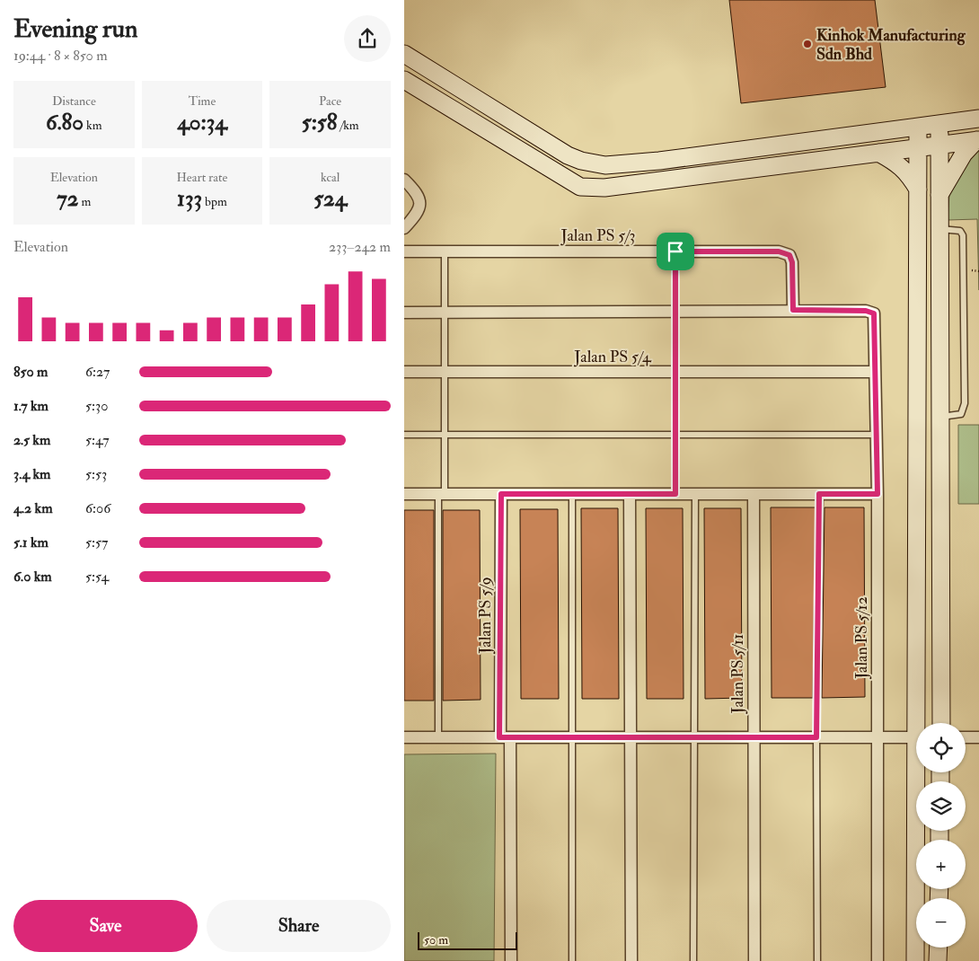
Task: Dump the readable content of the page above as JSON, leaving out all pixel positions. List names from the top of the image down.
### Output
{
  "streets": {
    "street": [
      "Jalan PS 5/3",
      "Jalan PS 5/4",
      "Jalan PS 5/9",
      "Jalan PS 5/12",
      "Jalan PS 5/11"
    ]
  },
  "crossings": [
    ["Jalan PS 5/3", "Jalan PS 5/12"],
    ["Jalan PS 5/4", "Jalan PS 5/12"]
  ],
  "places": ["Kinhok Manufacturing Sdn Bhd"],
  "scale_bar": "50 m",
  "page": {
    "heading": ["Evening run", "19:44 · 8 × 850 m"],
    "stats": [
      ["Distance", "6.80 km"],
      ["Time", "40:34"],
      ["Pace", "5:58 /km"],
      ["Elevation", "72 m"],
      ["Heart rate", "133 bpm"],
      ["kcal", "524"]
    ],
    "chart": ["Elevation", "233–242 m"],
    "list": [
      {
        "name": "850 m",
        "note": "6:27"
      },
      {
        "name": "1.7 km",
        "note": "5:30"
      },
      {
        "name": "2.5 km",
        "note": "5:47"
      },
      {
        "name": "3.4 km",
        "note": "5:53"
      },
      {
        "name": "4.2 km",
        "note": "6:06"
      },
      {
        "name": "5.1 km",
        "note": "5:57"
      },
      {
        "name": "6.0 km",
        "note": "5:54"
      }
    ],
    "map_buttons": ["+", "−"],
    "buttons": ["Save", "Share"],
    "scale": "50 m"
  }
}
